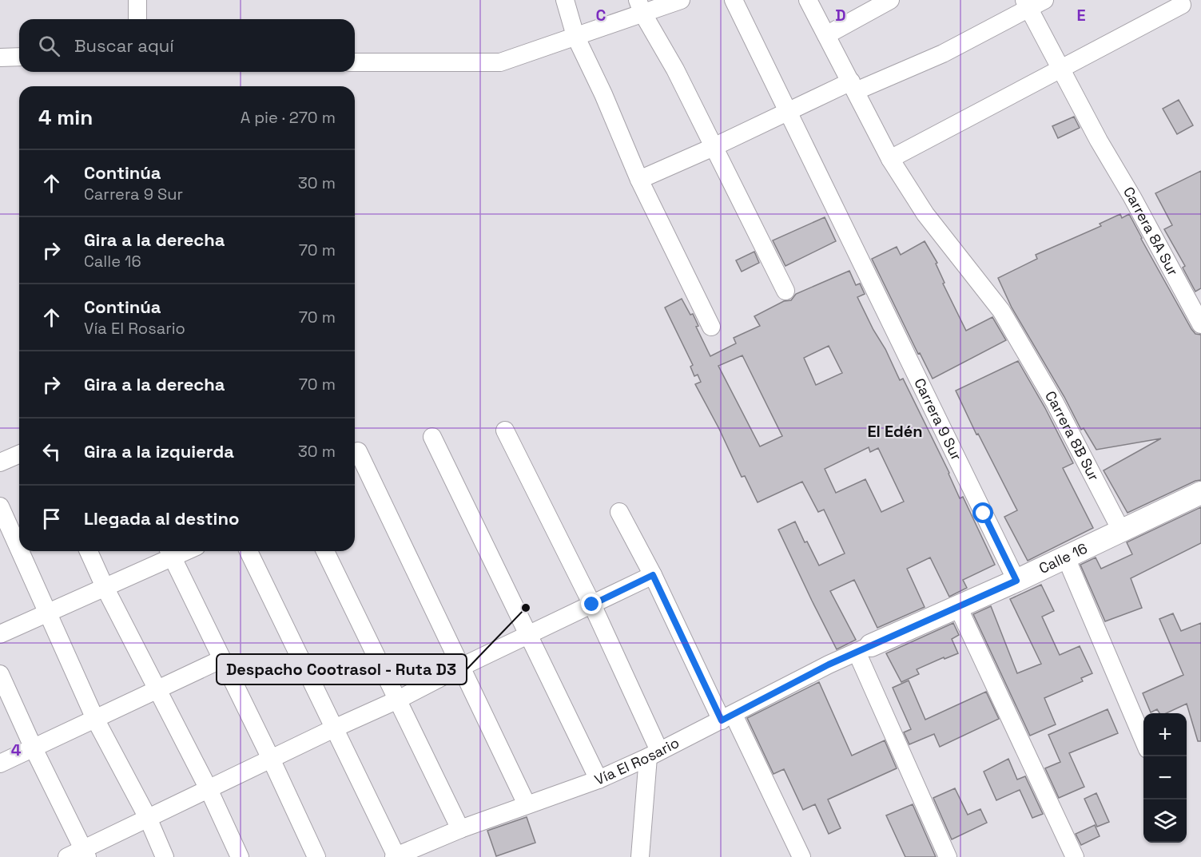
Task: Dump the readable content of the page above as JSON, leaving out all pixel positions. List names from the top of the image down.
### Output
{
  "streets": {
    "street": [
      "Carrera 8A Sur",
      "Carrera 9 Sur",
      "Carrera 8B Sur",
      "Calle 16",
      "Vía El Rosario"
    ]
  },
  "crossings": [
    ["Carrera 9 Sur", "Calle 16"],
    ["Carrera 8B Sur", "Calle 16"],
    ["Calle 16", "Vía El Rosario"]
  ],
  "districts": ["El Edén"],
  "places": ["Despacho Cootrasol - Ruta D3"],
  "page": {
    "search": "Buscar aquí",
    "heading": ["4 min", "A pie · 270 m"],
    "list": [
      ["Continúa", "Carrera 9 Sur", "30 m"],
      ["Gira a la derecha", "Calle 16", "70 m"],
      ["Continúa", "Vía El Rosario", "70 m"],
      ["Gira a la derecha", "70 m"],
      ["Gira a la izquierda", "30 m"],
      "Llegada al destino"
    ],
    "map_buttons": ["+", "−"]
  },
  "grid": {
    "columns": ["C", "D", "E"],
    "rows": ["4"]
  }
}
